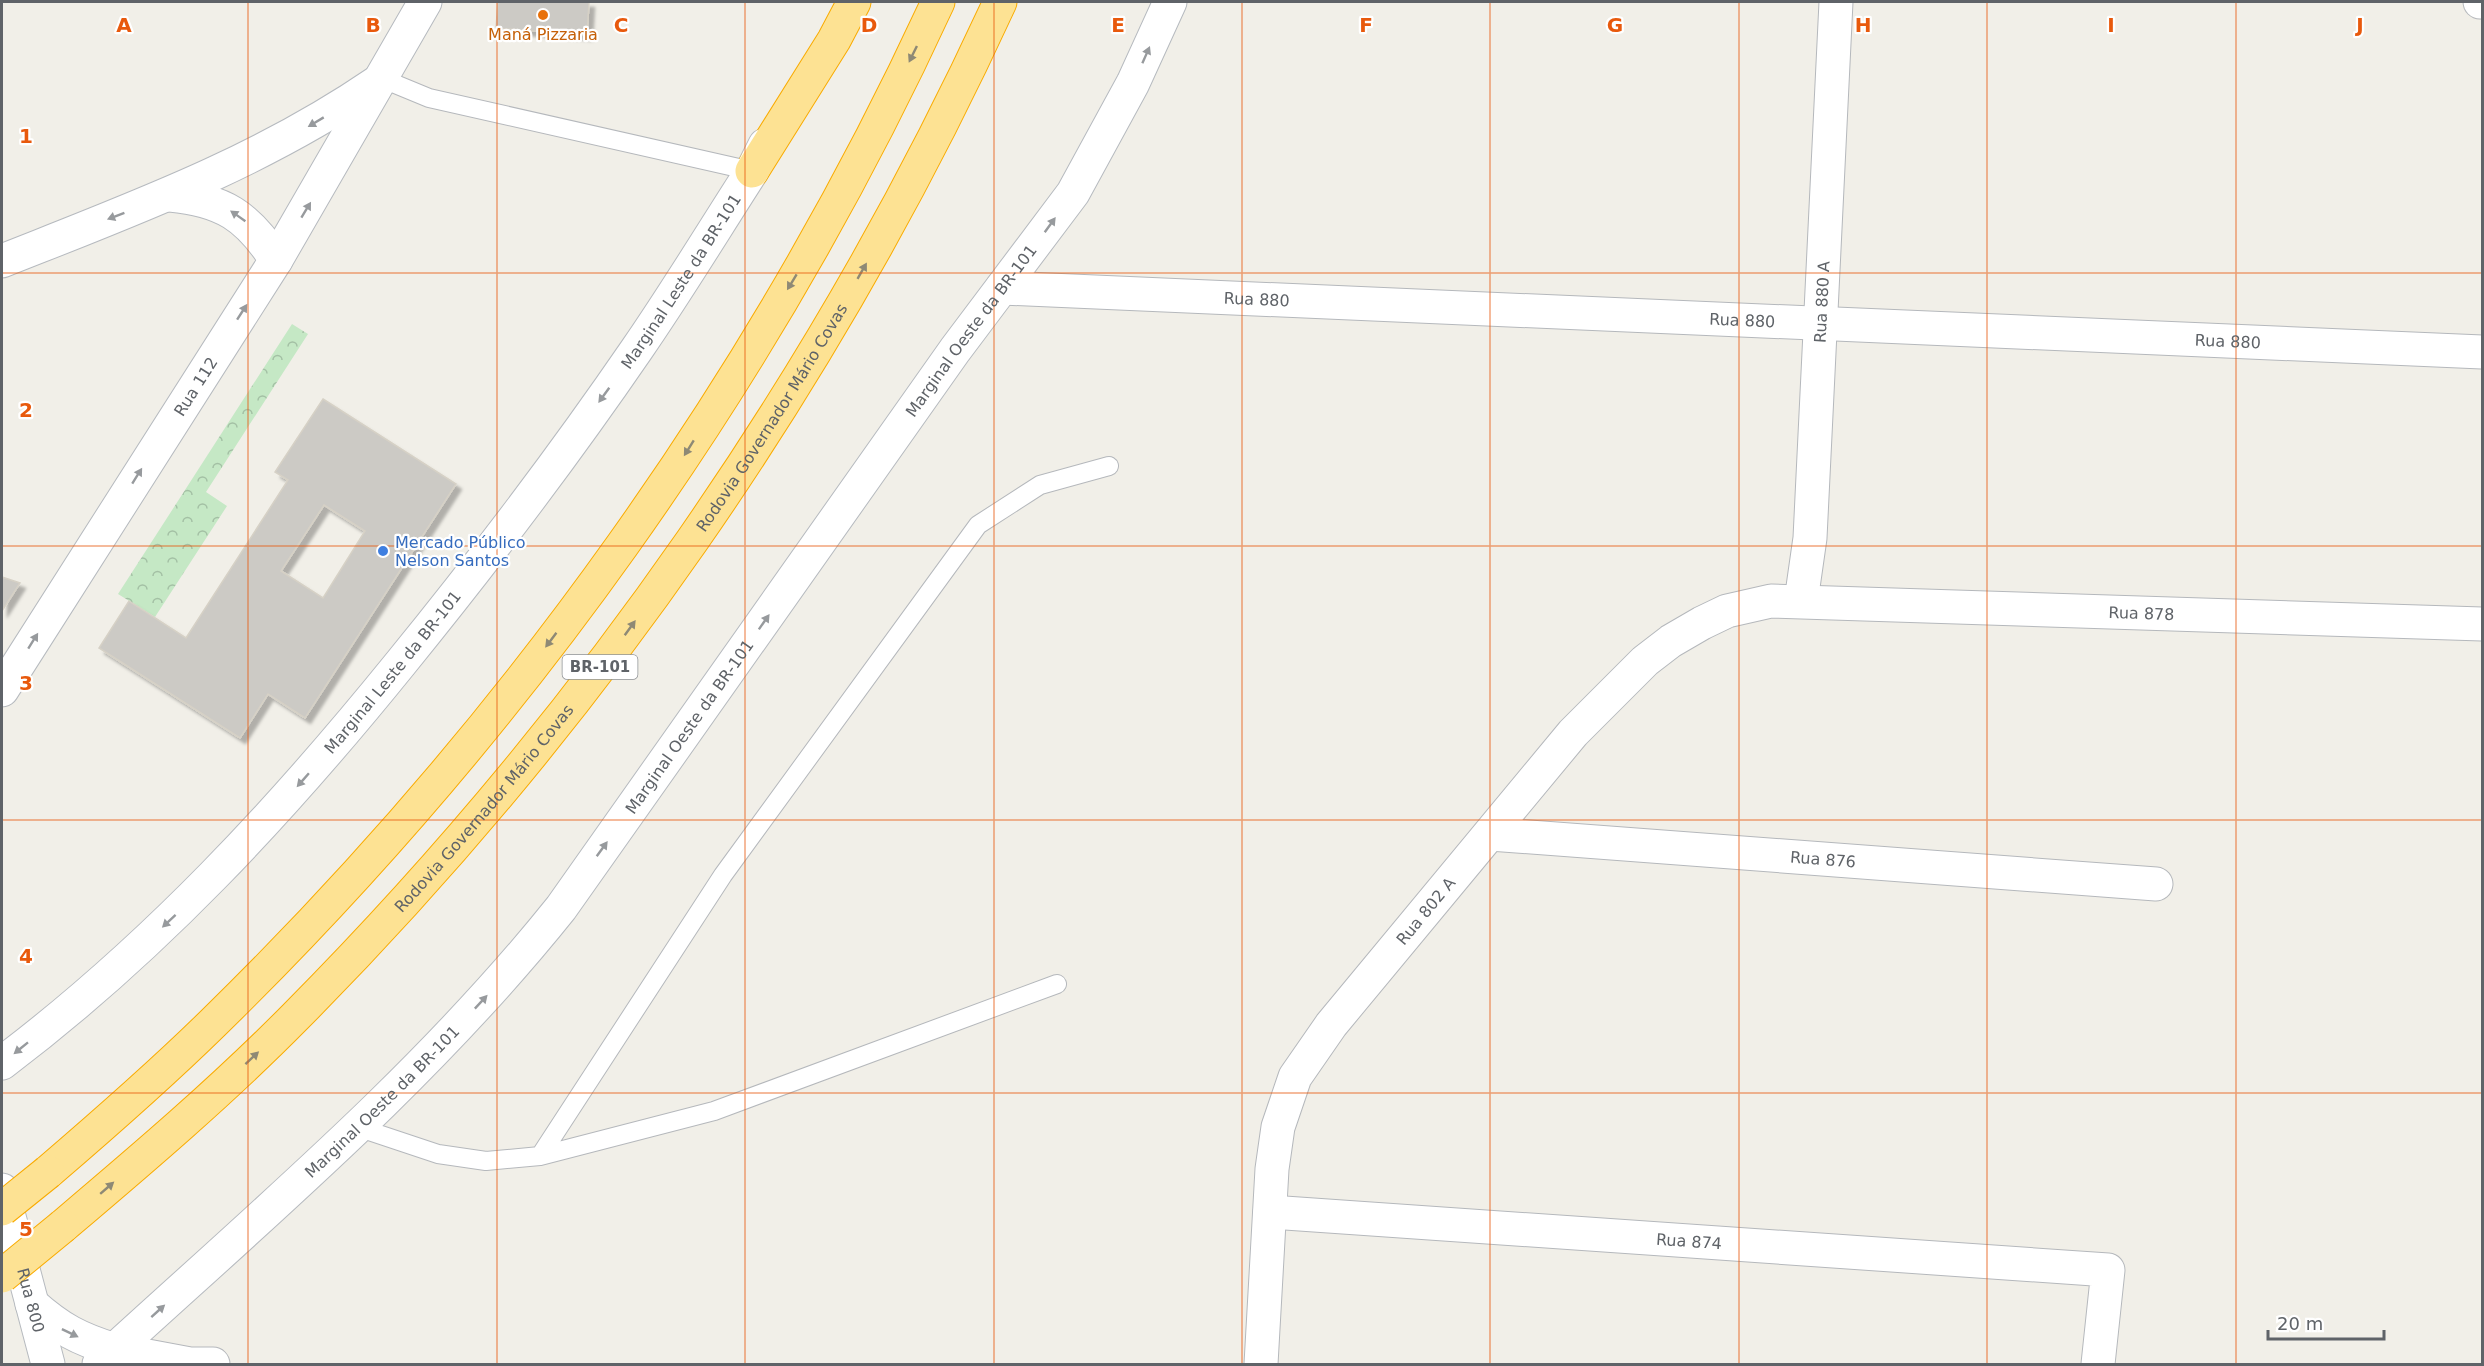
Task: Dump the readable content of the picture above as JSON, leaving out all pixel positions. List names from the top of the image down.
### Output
{
  "streets": {
    "highway": ["Rodovia Governador Mário Covas", "BR-101"],
    "street": [
      "Marginal Leste da BR-101",
      "Rua 880",
      "Rua 880 A",
      "Marginal Oeste da BR-101",
      "Rua 112",
      "Rua 878",
      "Rua 876",
      "Rua 802 A",
      "Rua 874",
      "Rua 800"
    ]
  },
  "crossings": [
    ["Rua 880", "Rua 880 A"],
    ["Rua 880", "Marginal Oeste da BR-101"],
    ["Rua 880 A", "Rua 878"],
    ["Rua 880 A", "Rua 802 A"],
    ["Rua 878", "Rua 802 A"],
    ["BR-101", "Rua 800"],
    ["Rua 876", "Rua 802 A"],
    ["Rua 802 A", "Rua 874"]
  ],
  "one_way": ["Marginal Leste da BR-101", "Marginal Oeste da BR-101", "Rua 112"],
  "places": ["Maná Pizzaria", "Mercado Público Nelson Santos"],
  "scale_bar": "20 m",
  "grid": {
    "columns": [
      "A",
      "B",
      "C",
      "D",
      "E",
      "F",
      "G",
      "H",
      "I",
      "J"
    ],
    "rows": [
      "1",
      "2",
      "3",
      "4",
      "5"
    ]
  }
}
